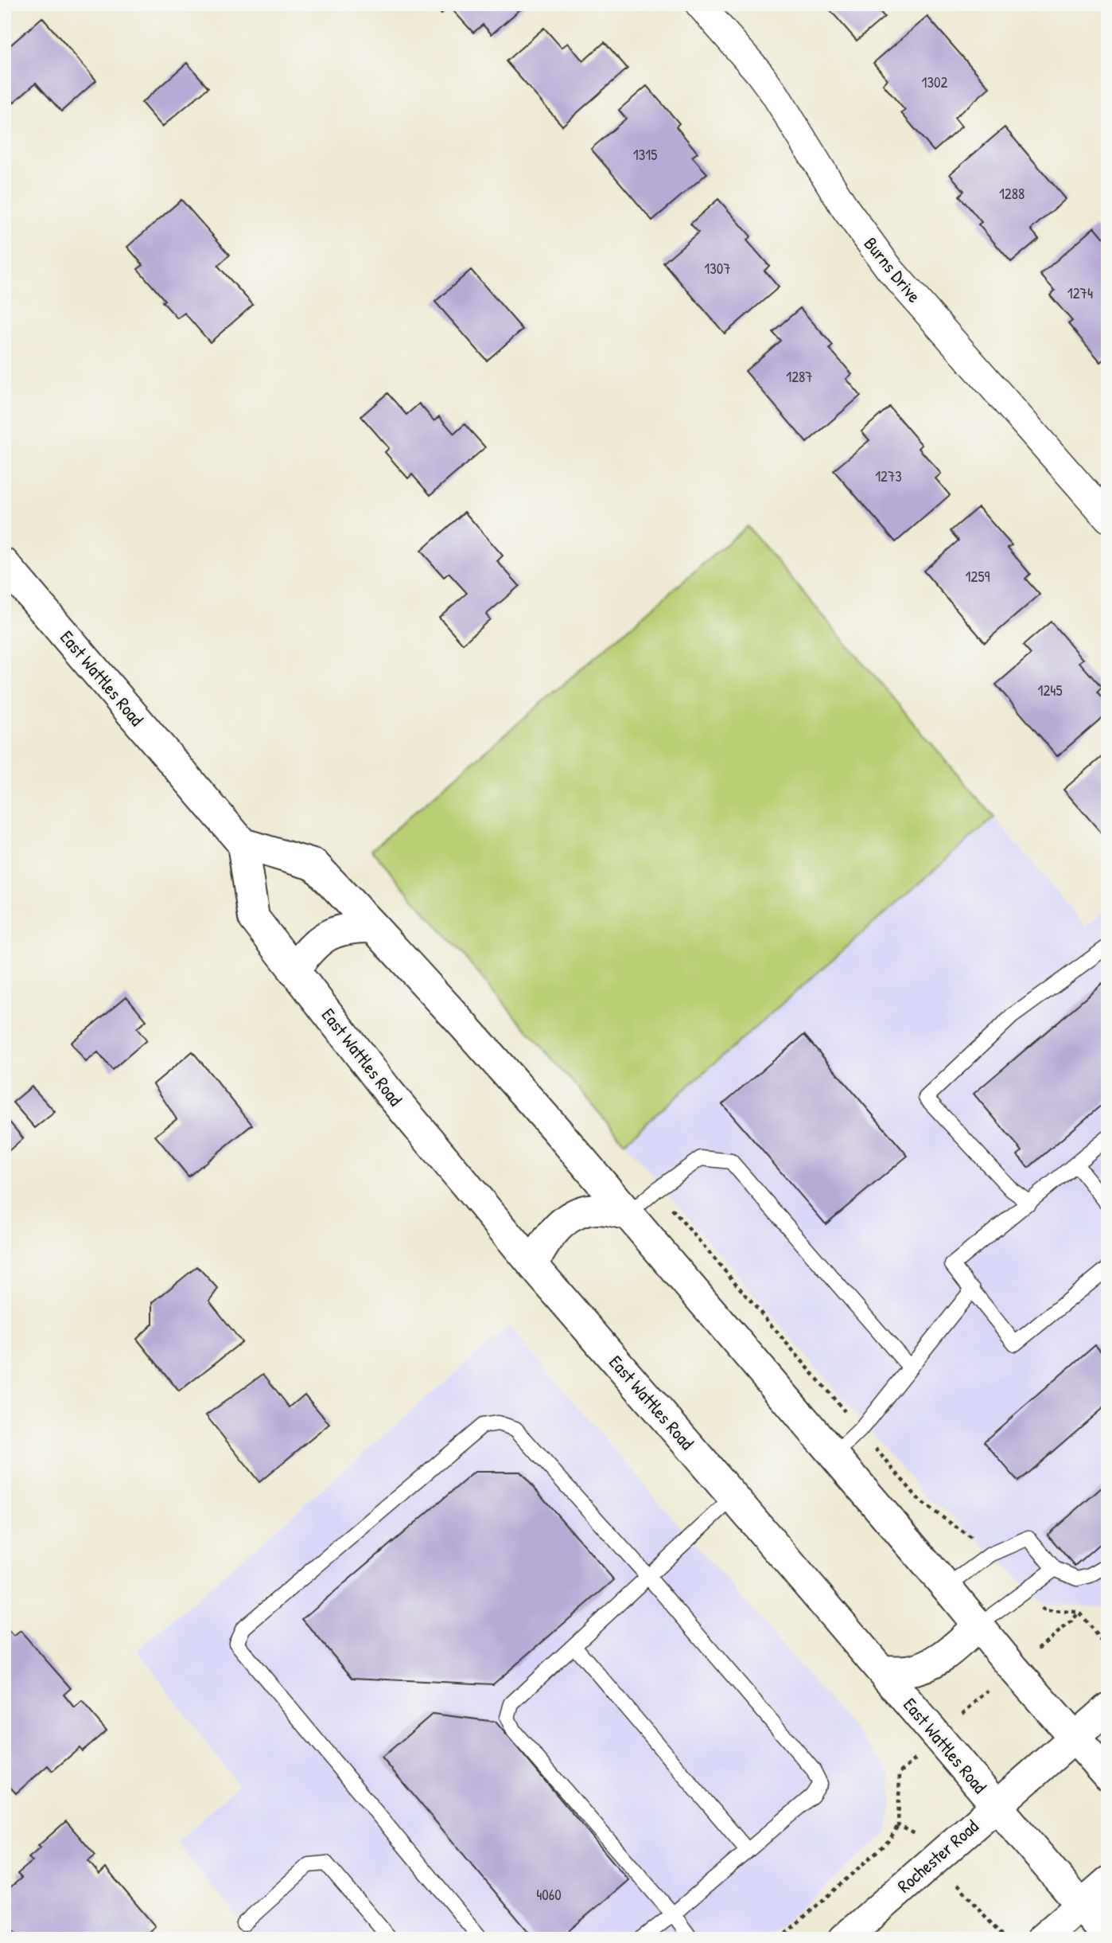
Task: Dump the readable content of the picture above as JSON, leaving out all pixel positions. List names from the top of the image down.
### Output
{
  "streets": {
    "main road": ["East Wattles Road", "Rochester Road"],
    "street": ["Burns Drive"]
  },
  "crossings": [
    ["East Wattles Road", "Rochester Road"]
  ],
  "house_numbers": [
    "1302",
    "1315",
    "1288",
    "1307",
    "1274",
    "1287",
    "1273",
    "1259",
    "1245",
    "4060"
  ]
}
